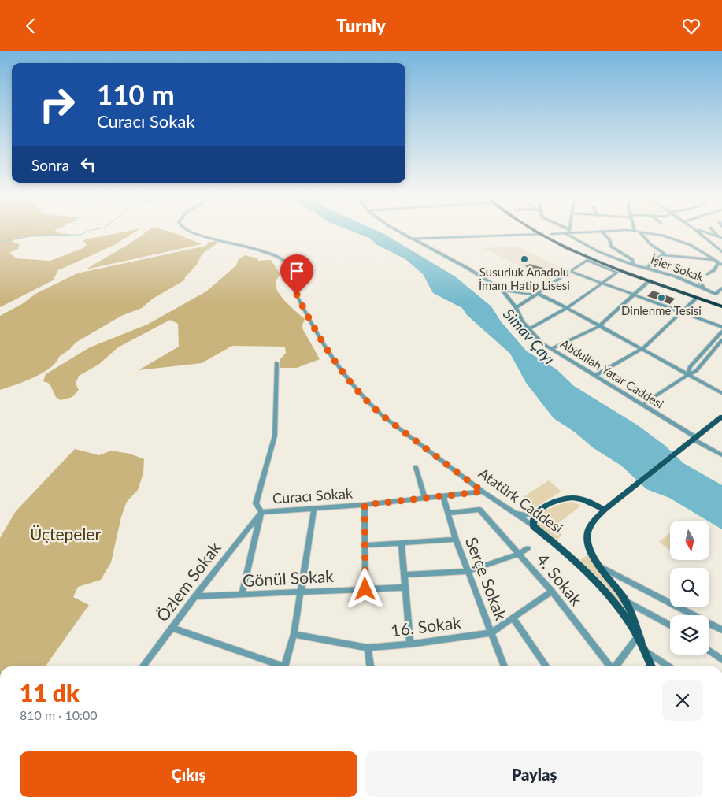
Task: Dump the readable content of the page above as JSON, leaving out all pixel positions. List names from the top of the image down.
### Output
{
  "streets": {
    "main road": ["Atatürk Caddesi"],
    "street": [
      "İşler Sokak",
      "Abdullah Yatar Caddesi",
      "Curacı Sokak",
      "Gönül Sokak",
      "Serçe Sokak",
      "4. Sokak",
      "Özlem Sokak",
      "16. Sokak"
    ]
  },
  "crossings": [
    ["Curacı Sokak", "Atatürk Caddesi"],
    ["Curacı Sokak", "Serçe Sokak"],
    ["Curacı Sokak", "Özlem Sokak"],
    ["Gönül Sokak", "Özlem Sokak"],
    ["Serçe Sokak", "4. Sokak"],
    ["Serçe Sokak", "16. Sokak"],
    ["4. Sokak", "16. Sokak"]
  ],
  "water": ["Simav Çayı"],
  "parks": ["Üçtepeler"],
  "places": ["Susurluk Anadolu İmam Hatip Lisesi", "Dinlenme Tesisi"],
  "north": "bottom",
  "page": {
    "header": "Turnly",
    "turn": ["110 m", "Curacı Sokak"],
    "then": "Sonra",
    "heading": ["11 dk", "810 m · 10:00"],
    "buttons": ["Çıkış", "Paylaş"]
  }
}
